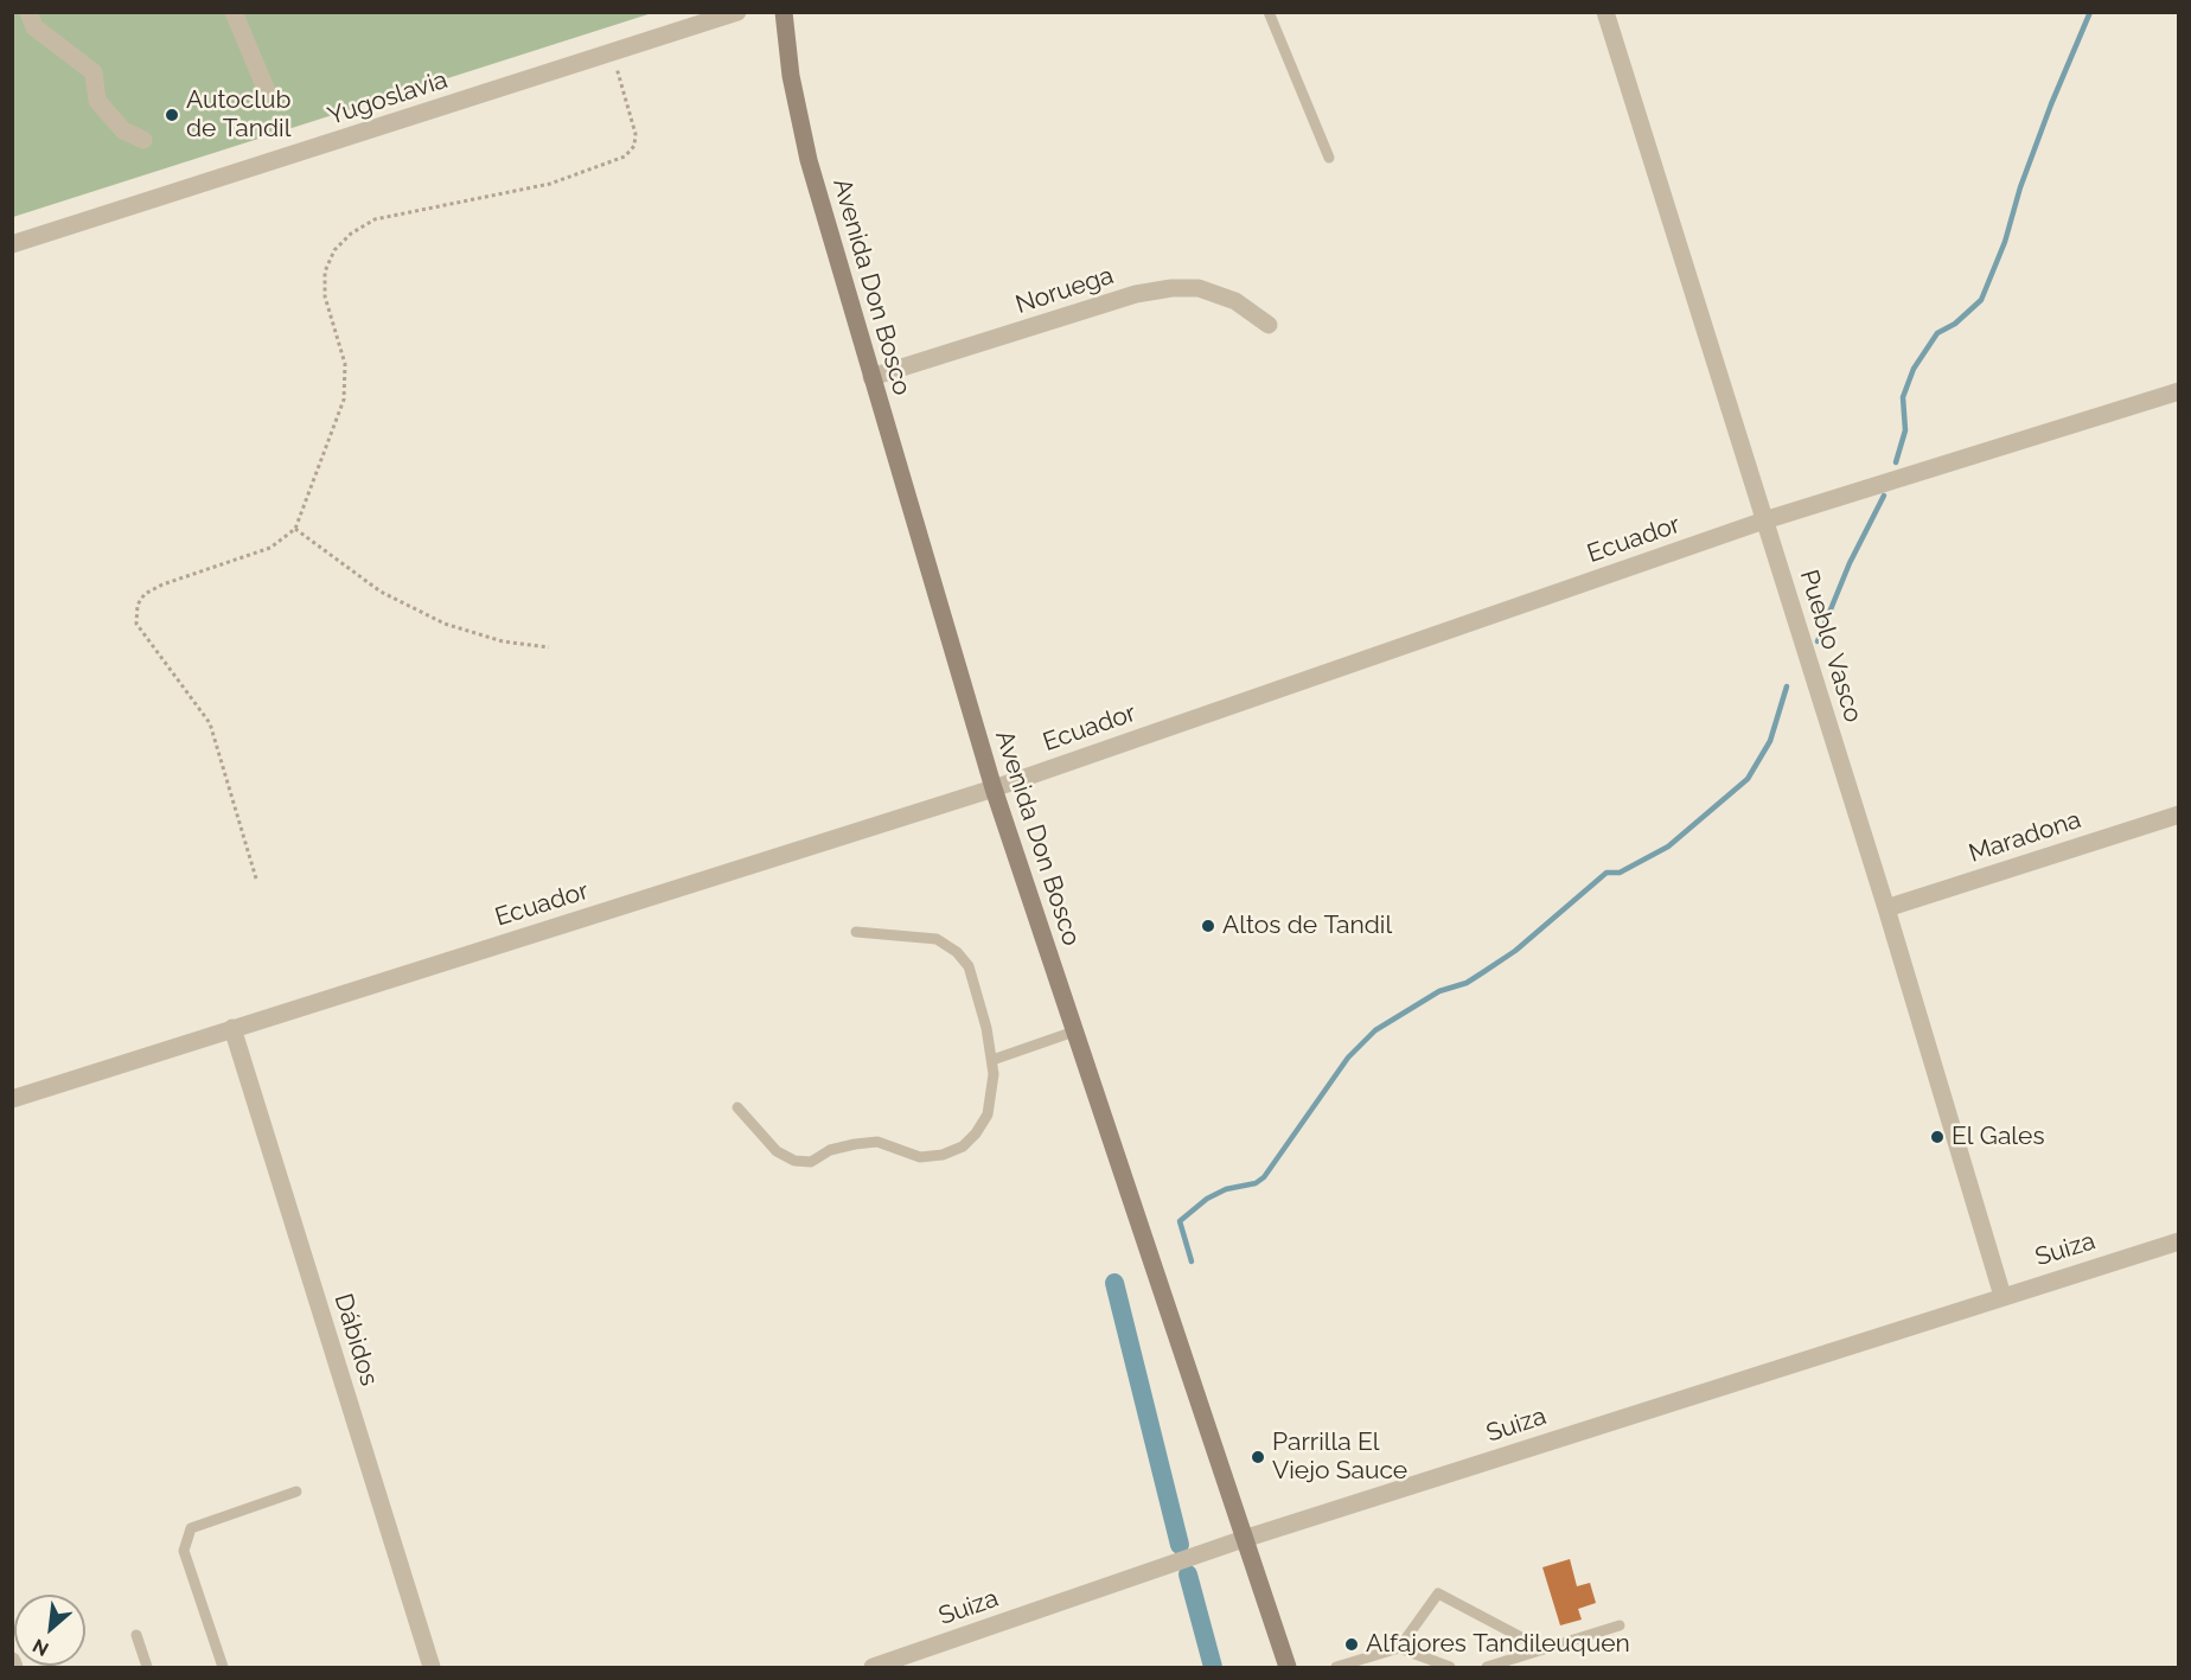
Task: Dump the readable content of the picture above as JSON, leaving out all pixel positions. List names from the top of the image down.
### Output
{
  "streets": {
    "main road": ["Avenida Don Bosco"],
    "street": [
      "Yugoslavia",
      "Noruega",
      "Ecuador",
      "Pueblo Vasco",
      "Maradona",
      "Suiza",
      "Dábidos"
    ]
  },
  "crossings": [
    ["Avenida Don Bosco", "Noruega"],
    ["Avenida Don Bosco", "Ecuador"],
    ["Avenida Don Bosco", "Suiza"],
    ["Ecuador", "Pueblo Vasco"],
    ["Ecuador", "Dábidos"],
    ["Pueblo Vasco", "Maradona"],
    ["Pueblo Vasco", "Suiza"]
  ],
  "places": [
    "Autoclub de Tandil",
    "Altos de Tandil",
    "El Gales",
    "Parrilla El Viejo Sauce",
    "Alfajores Tandileuquen"
  ],
  "north": "bottom left"
}
